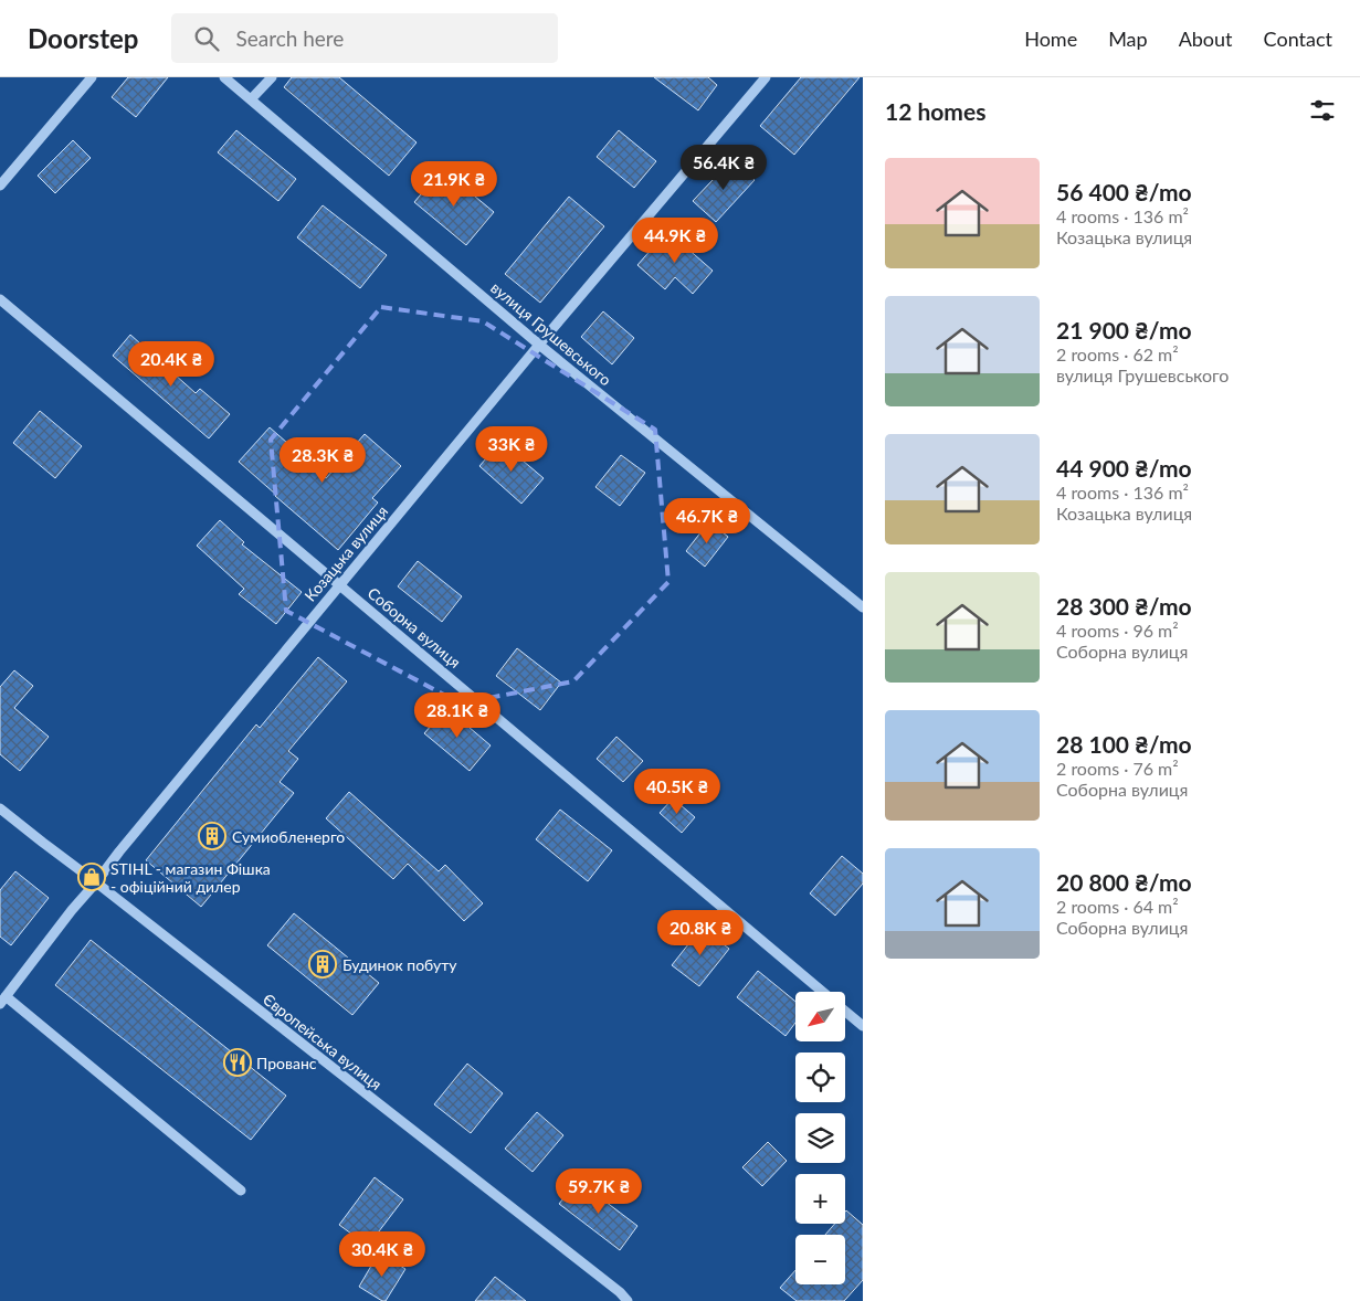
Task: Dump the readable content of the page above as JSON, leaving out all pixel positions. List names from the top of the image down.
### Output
{
  "streets": {
    "street": [
      "вулиця Грушевського",
      "Козацька вулиця",
      "Соборна вулиця",
      "Європейська вулиця"
    ]
  },
  "crossings": [
    ["вулиця Грушевського", "Козацька вулиця"],
    ["Козацька вулиця", "Соборна вулиця"],
    ["Козацька вулиця", "Європейська вулиця"]
  ],
  "places": {
    "building": ["Сумиобленерго", "Будинок побуту"],
    "shop": ["STIHL - магазин Фішка - офіційний дилер"],
    "restaurant": ["Прованс"]
  },
  "north": "bottom left",
  "page": {
    "header": "Doorstep",
    "search": "Search here",
    "nav": [
      "Home",
      "Map",
      "About",
      "Contact"
    ],
    "heading": "12 homes",
    "list": [
      {
        "name": "56 400 ₴/mo",
        "note": "4 rooms · 136 m² · Козацька вулиця"
      },
      {
        "name": "21 900 ₴/mo",
        "note": "2 rooms · 62 m² · вулиця Грушевського"
      },
      {
        "name": "44 900 ₴/mo",
        "note": "4 rooms · 136 m² · Козацька вулиця"
      },
      {
        "name": "28 300 ₴/mo",
        "note": "4 rooms · 96 m² · Соборна вулиця"
      },
      {
        "name": "28 100 ₴/mo",
        "note": "2 rooms · 76 m² · Соборна вулиця"
      },
      {
        "name": "20 800 ₴/mo",
        "note": "2 rooms · 64 m² · Соборна вулиця"
      }
    ],
    "price": [
      "56.4K ₴",
      "21.9K ₴",
      "44.9K ₴",
      "20.4K ₴",
      "33K ₴",
      "28.3K ₴",
      "46.7K ₴",
      "28.1K ₴",
      "40.5K ₴",
      "20.8K ₴",
      "59.7K ₴",
      "30.4K ₴"
    ],
    "map_buttons": ["+", "−"]
  }
}
